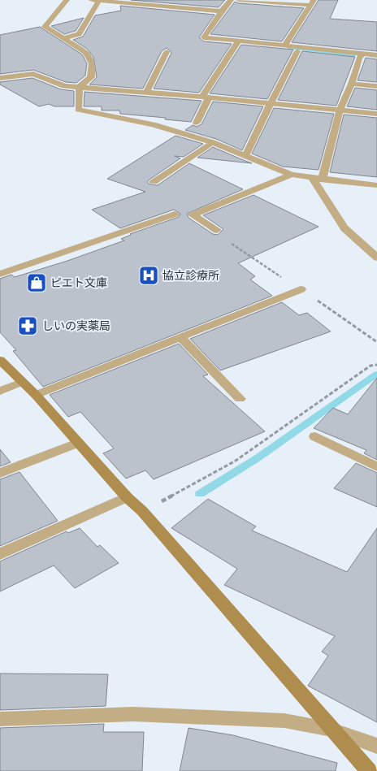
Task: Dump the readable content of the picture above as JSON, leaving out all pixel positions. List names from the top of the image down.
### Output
{
  "places": {
    "hospital": ["協立診療所"],
    "shop": ["ピエト文庫"],
    "pharmacy": ["しいの実薬局"]
  }
}
